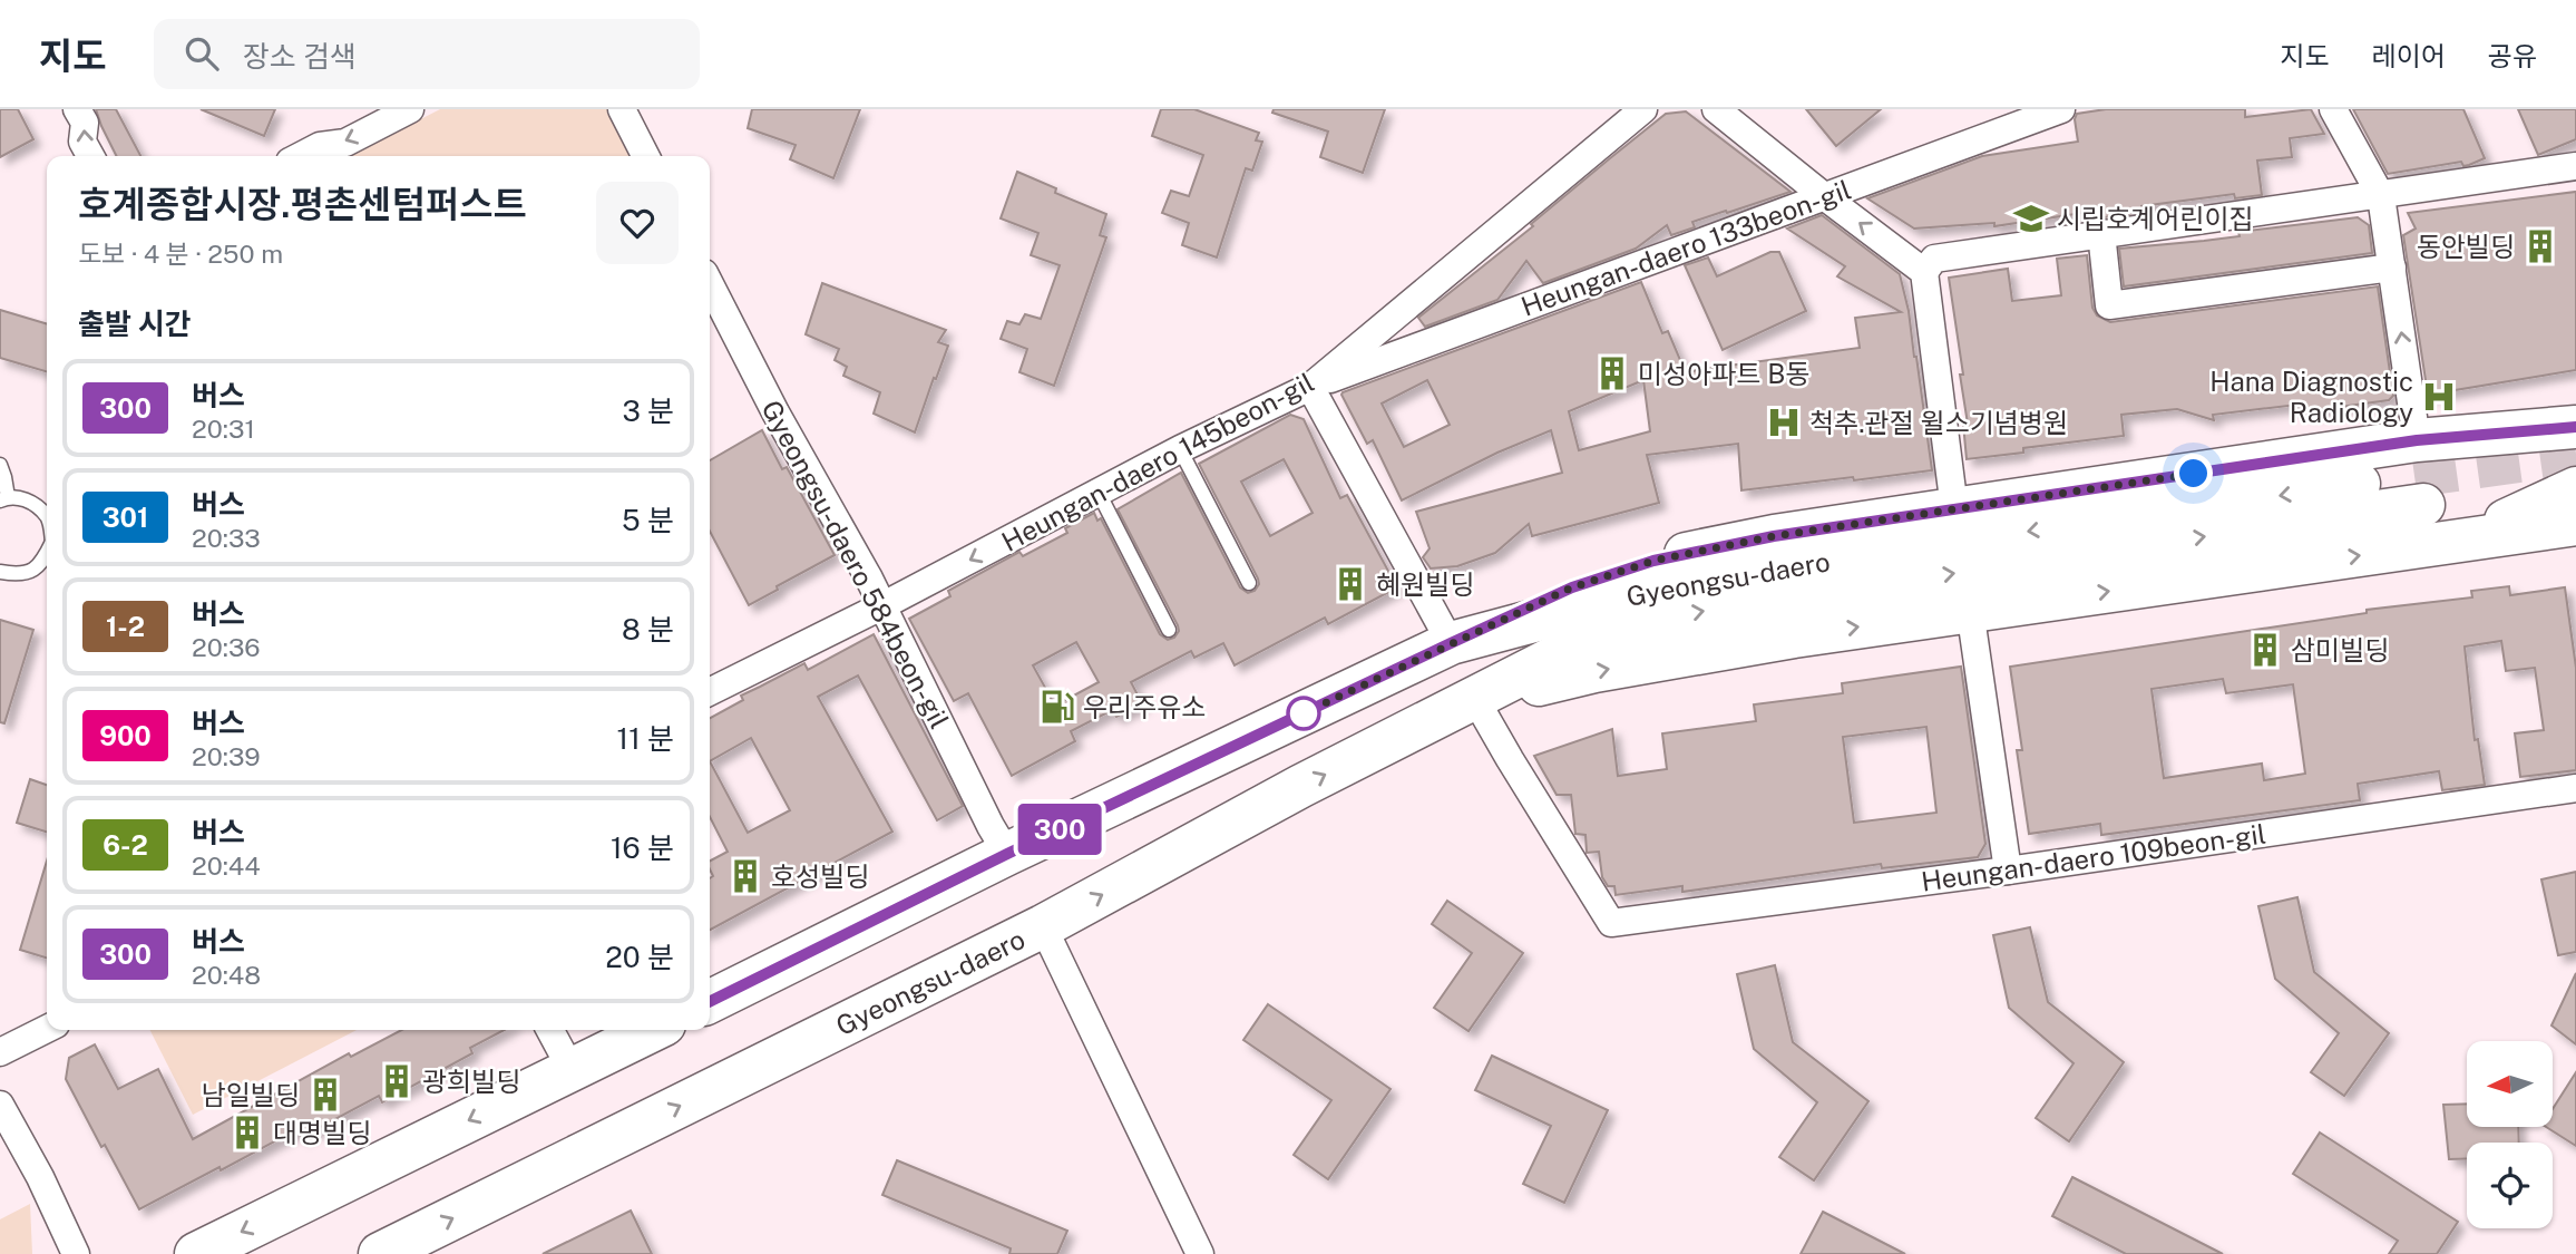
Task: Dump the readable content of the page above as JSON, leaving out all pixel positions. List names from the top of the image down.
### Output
{
  "streets": {
    "main road": ["Gyeongsu-daero"],
    "street": [
      "Heungan-daero 133beon-gil",
      "Heungan-daero 145beon-gil",
      "Gyeongsu-daero 584beon-gil",
      "Heungan-daero 109beon-gil"
    ]
  },
  "crossings": [
    ["Heungan-daero 133beon-gil", "Heungan-daero 145beon-gil"],
    ["Heungan-daero 145beon-gil", "Gyeongsu-daero 584beon-gil"],
    ["Gyeongsu-daero 584beon-gil", "Gyeongsu-daero"],
    ["Gyeongsu-daero", "Heungan-daero 109beon-gil"]
  ],
  "places": {
    "school or university": ["시립호계어린이집"],
    "building": [
      "동안빌딩",
      "미성아파트 B동",
      "혜원빌딩",
      "삼미빌딩",
      "호성빌딩",
      "광희빌딩",
      "남일빌딩",
      "대명빌딩"
    ],
    "hospital": ["Hana Diagnostic Radiology", "척추.관절 윌스기념병원"],
    "fuel station": ["우리주유소"]
  },
  "lines": ["bus line 300"],
  "north": "left",
  "page": {
    "header": "지도",
    "search": "장소 검색",
    "nav": ["지도", "레이어", "공유"],
    "on_map": "300",
    "heading": [
      ["호계종합시장.평촌센텀퍼스트", "도보 · 4 분 · 250 m"],
      "출발 시간"
    ],
    "list": [
      {
        "mark": "300",
        "name": "버스",
        "note": "20:31",
        "value": "3 분"
      },
      {
        "mark": "301",
        "name": "버스",
        "note": "20:33",
        "value": "5 분"
      },
      {
        "mark": "1-2",
        "name": "버스",
        "note": "20:36",
        "value": "8 분"
      },
      {
        "mark": "900",
        "name": "버스",
        "note": "20:39",
        "value": "11 분"
      },
      {
        "mark": "6-2",
        "name": "버스",
        "note": "20:44",
        "value": "16 분"
      },
      {
        "mark": "300",
        "name": "버스",
        "note": "20:48",
        "value": "20 분"
      }
    ]
  }
}
